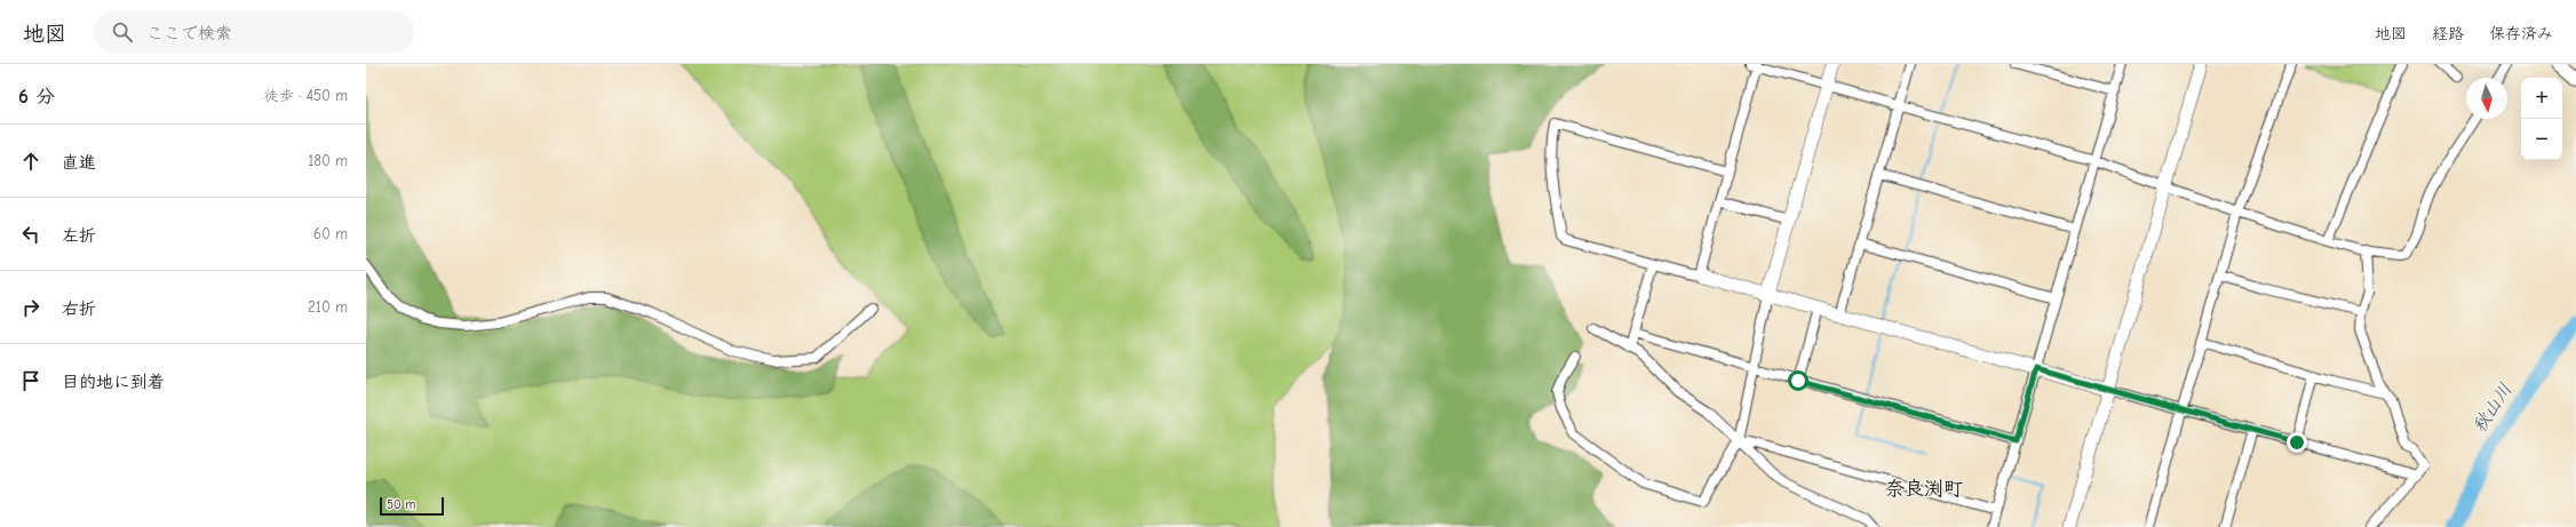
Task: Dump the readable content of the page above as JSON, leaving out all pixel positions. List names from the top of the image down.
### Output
{
  "districts": ["奈良渕町"],
  "water": ["秋山川"],
  "scale_bar": "50 m",
  "north": "bottom",
  "page": {
    "header": "地図",
    "search": "ここで検索",
    "nav": ["地図", "経路", "保存済み"],
    "heading": ["6 分", "徒歩 · 450 m"],
    "map_buttons": ["+", "−"],
    "list": [
      ["直進", "180 m"],
      ["左折", "60 m"],
      ["右折", "210 m"],
      "目的地に到着"
    ],
    "scale": "50 m"
  }
}
